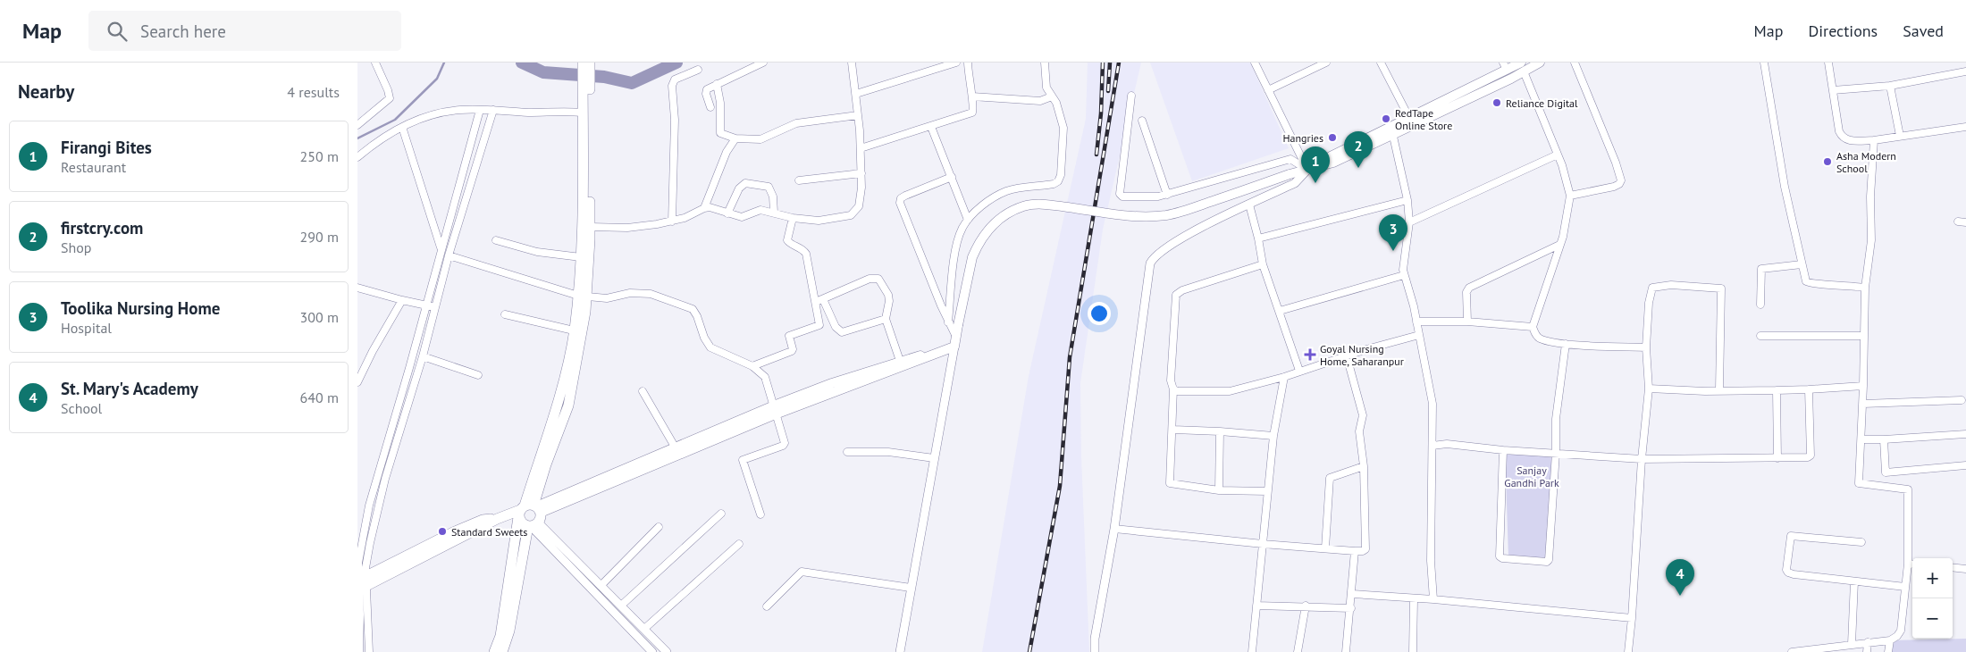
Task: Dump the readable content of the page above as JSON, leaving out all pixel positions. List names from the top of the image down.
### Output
{
  "parks": ["Sanjay Gandhi Park"],
  "places": {
    "other": [
      "Reliance Digital",
      "RedTape Online Store",
      "Hangries",
      "Asha Modern School",
      "Standard Sweets"
    ],
    "health": ["Goyal Nursing Home, Saharanpur"]
  },
  "page": {
    "header": "Map",
    "search": "Search here",
    "nav": ["Map", "Directions", "Saved"],
    "heading": ["Nearby", "4 results"],
    "list": [
      {
        "mark": "1",
        "name": "Firangi Bites",
        "note": "Restaurant",
        "value": "250 m"
      },
      {
        "mark": "2",
        "name": "firstcry.com",
        "note": "Shop",
        "value": "290 m"
      },
      {
        "mark": "3",
        "name": "Toolika Nursing Home",
        "note": "Hospital",
        "value": "300 m"
      },
      {
        "mark": "4",
        "name": "St. Mary's Academy",
        "note": "School",
        "value": "640 m"
      }
    ],
    "pins": [
      "2",
      "1",
      "3",
      "4"
    ],
    "map_buttons": ["+", "−"]
  }
}
